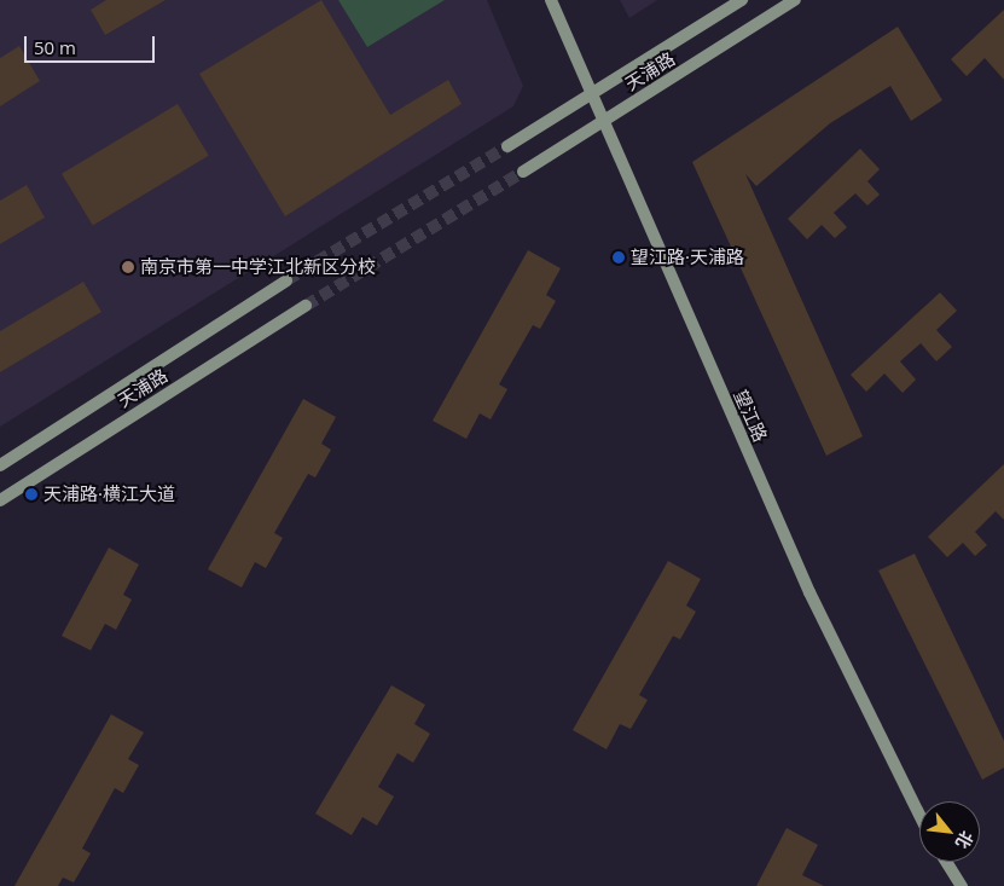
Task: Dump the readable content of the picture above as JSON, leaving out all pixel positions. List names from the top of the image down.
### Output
{
  "streets": {
    "street": ["天浦路", "望江路"]
  },
  "crossings": [
    ["天浦路", "望江路"]
  ],
  "places": ["望江路·天浦路", "南京市第一中学江北新区分校", "天浦路·横江大道"],
  "scale_bar": "50 m",
  "north": "bottom right"
}
